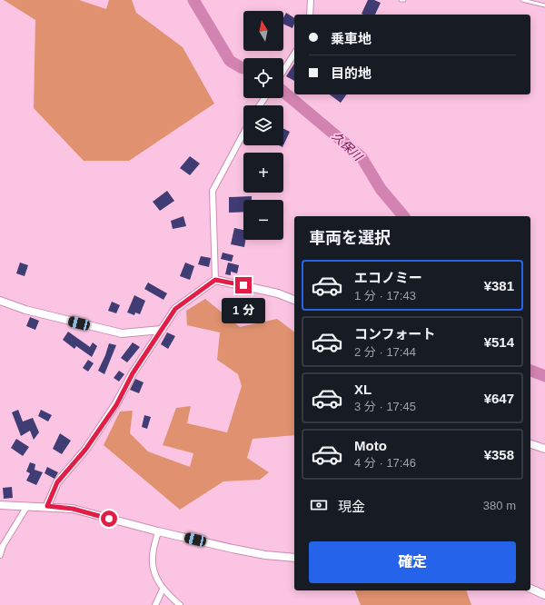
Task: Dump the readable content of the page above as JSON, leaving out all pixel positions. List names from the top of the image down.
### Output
{
  "water": ["久保川"],
  "north": "top",
  "page": {
    "map_buttons": ["+", "−"],
    "banner": ["乗車地", "目的地"],
    "heading": "車両を選択",
    "list": [
      {
        "name": "エコノミー",
        "note": "1 分 · 17:43",
        "value": "¥381"
      },
      {
        "name": "コンフォート",
        "note": "2 分 · 17:44",
        "value": "¥514"
      },
      {
        "name": "XL",
        "note": "3 分 · 17:45",
        "value": "¥647"
      },
      {
        "name": "Moto",
        "note": "4 分 · 17:46",
        "value": "¥358"
      }
    ],
    "bubble": "1 分",
    "pay": ["現金", "380 m"],
    "buttons": "確定"
  }
}
